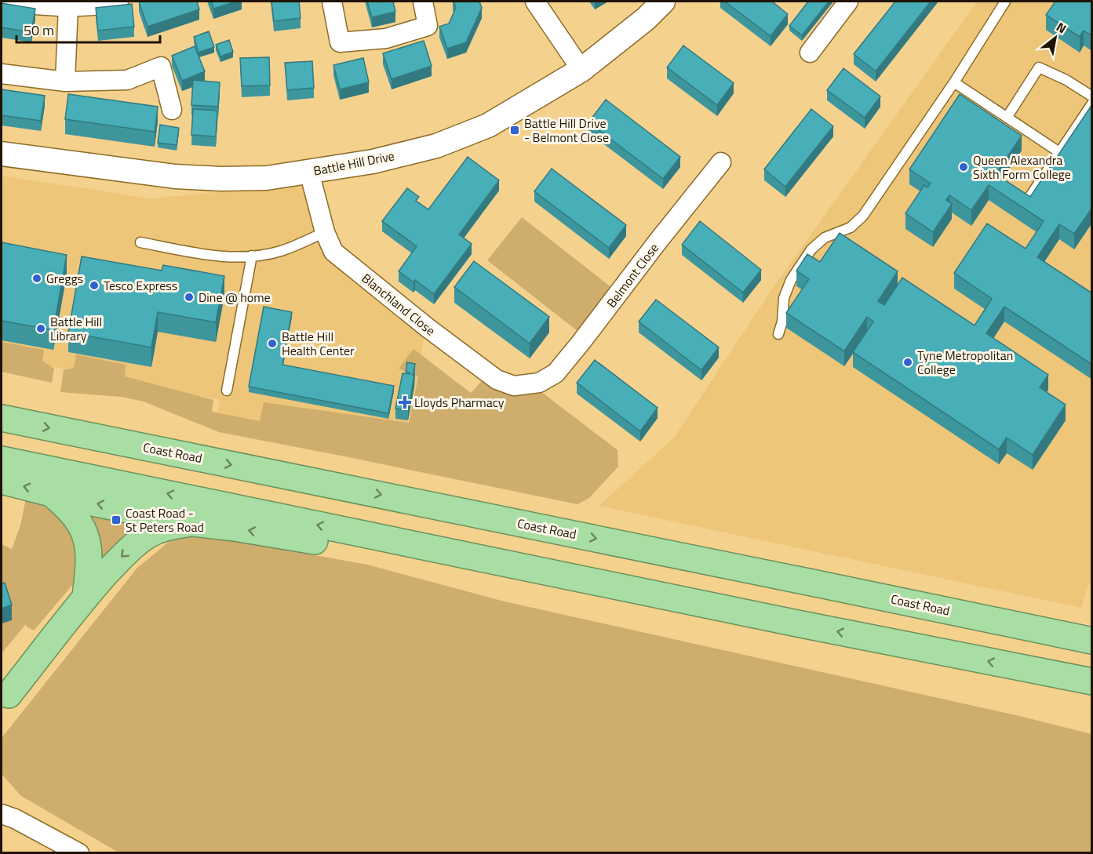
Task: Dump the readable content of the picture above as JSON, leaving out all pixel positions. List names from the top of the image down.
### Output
{
  "streets": {
    "highway": ["Coast Road"],
    "street": ["Battle Hill Drive", "Belmont Close", "Blanchland Close"]
  },
  "crossings": [
    ["Battle Hill Drive", "Blanchland Close"],
    ["Belmont Close", "Blanchland Close"]
  ],
  "places": {
    "transit": ["Battle Hill Drive - Belmont Close", "Coast Road - St Peters Road"],
    "other": [
      "Queen Alexandra Sixth Form College",
      "Greggs",
      "Tesco Express",
      "Dine @ home",
      "Battle Hill Library",
      "Battle Hill Health Center",
      "Tyne Metropolitan College"
    ],
    "health": ["Lloyds Pharmacy"]
  },
  "scale_bar": "50 m",
  "north": "top right"
}
